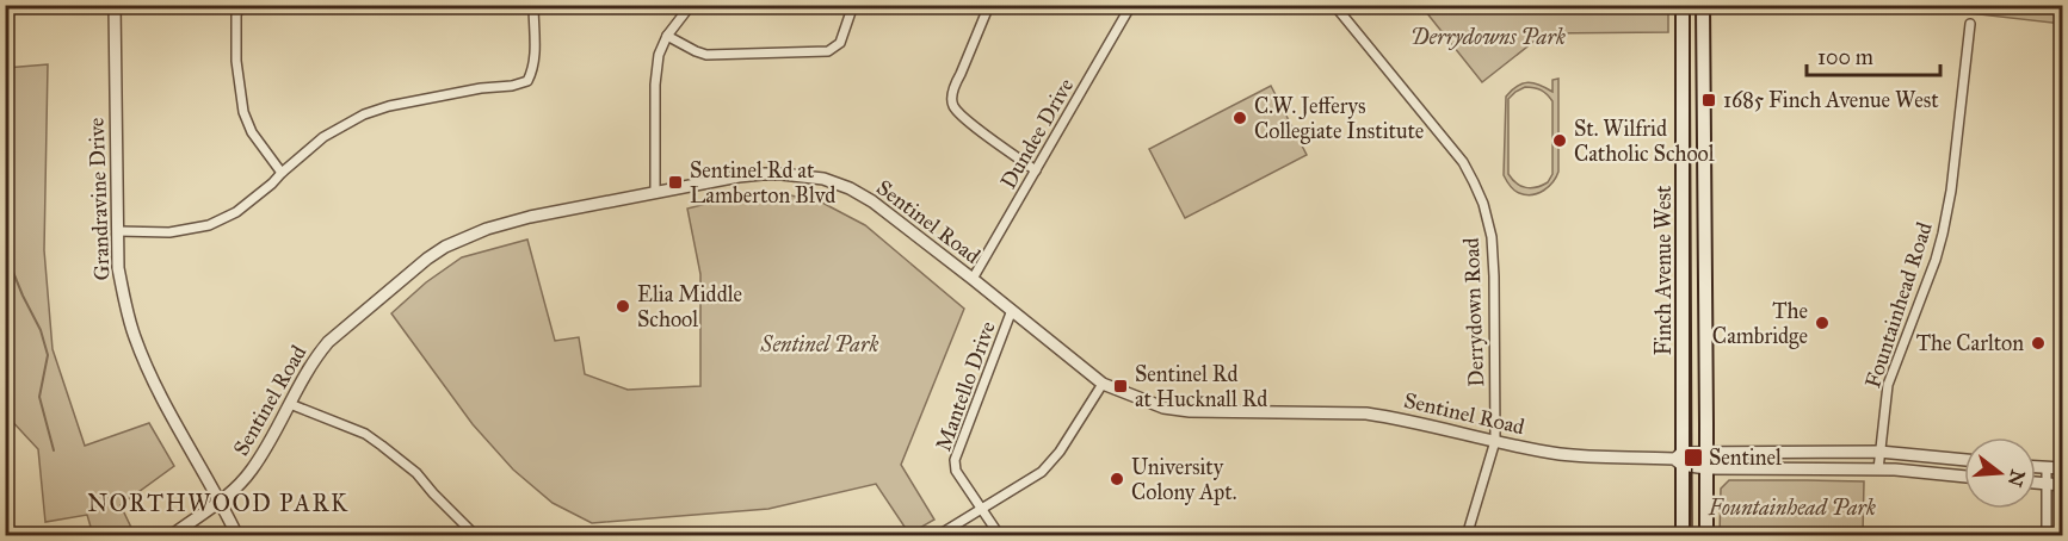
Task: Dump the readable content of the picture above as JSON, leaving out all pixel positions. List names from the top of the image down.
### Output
{
  "streets": {
    "main road": ["Finch Avenue West"],
    "street": [
      "Dundee Drive",
      "Grandravine Drive",
      "Sentinel Road",
      "Fountainhead Road",
      "Derrydown Road",
      "Mantello Drive"
    ]
  },
  "crossings": [
    ["Dundee Drive", "Sentinel Road"],
    ["Grandravine Drive", "Sentinel Road"],
    ["Sentinel Road", "Finch Avenue West"],
    ["Sentinel Road", "Fountainhead Road"],
    ["Sentinel Road", "Derrydown Road"],
    ["Sentinel Road", "Mantello Drive"]
  ],
  "districts": ["NORTHWOOD PARK"],
  "parks": ["Derrydowns Park", "Sentinel Park", "Fountainhead Park"],
  "places": {
    "transit": [
      "1685 Finch Avenue West",
      "Sentinel Rd at Lamberton Blvd",
      "Sentinel Rd at Hucknall Rd",
      "Sentinel"
    ],
    "other": [
      "C.W. Jefferys Collegiate Institute",
      "St. Wilfrid Catholic School",
      "Elia Middle School",
      "The Cambridge",
      "The Carlton",
      "University Colony Apt."
    ]
  },
  "scale_bar": "100 m",
  "north": "right"
}
